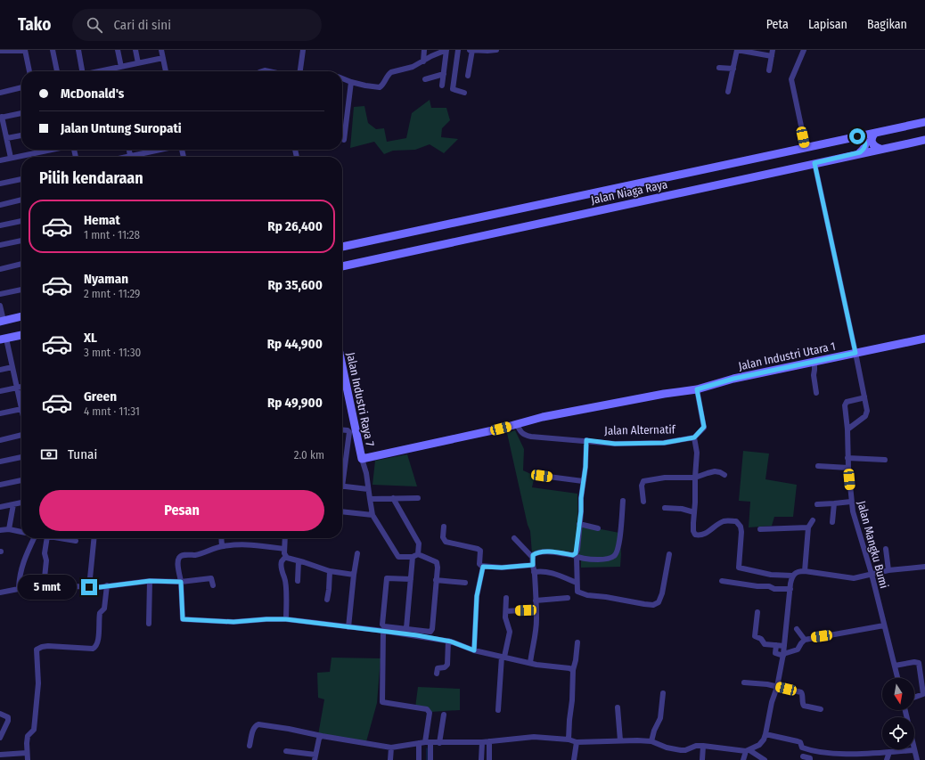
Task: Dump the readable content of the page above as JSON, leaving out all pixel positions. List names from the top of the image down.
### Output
{
  "streets": {
    "main road": [
      "Jalan Niaga Raya",
      "Jalan Industri Utara 1",
      "Jalan Industri Raya 7",
      "Jalan Alternatif"
    ],
    "street": ["Jalan Mangku Bumi"]
  },
  "crossings": [
    ["Jalan Industri Utara 1", "Jalan Alternatif"],
    ["Jalan Industri Raya 7", "Jalan Alternatif"]
  ],
  "north": "bottom",
  "page": {
    "header": "Tako",
    "search": "Cari di sini",
    "nav": ["Peta", "Lapisan", "Bagikan"],
    "banner": ["McDonald's", "Jalan Untung Suropati"],
    "heading": "Pilih kendaraan",
    "list": [
      {
        "name": "Hemat",
        "note": "1 mnt · 11:28",
        "value": "Rp 26,400"
      },
      {
        "name": "Nyaman",
        "note": "2 mnt · 11:29",
        "value": "Rp 35,600"
      },
      {
        "name": "XL",
        "note": "3 mnt · 11:30",
        "value": "Rp 44,900"
      },
      {
        "name": "Green",
        "note": "4 mnt · 11:31",
        "value": "Rp 49,900"
      }
    ],
    "pay": ["Tunai", "2.0 km"],
    "buttons": "Pesan",
    "bubble": "5 mnt"
  }
}
